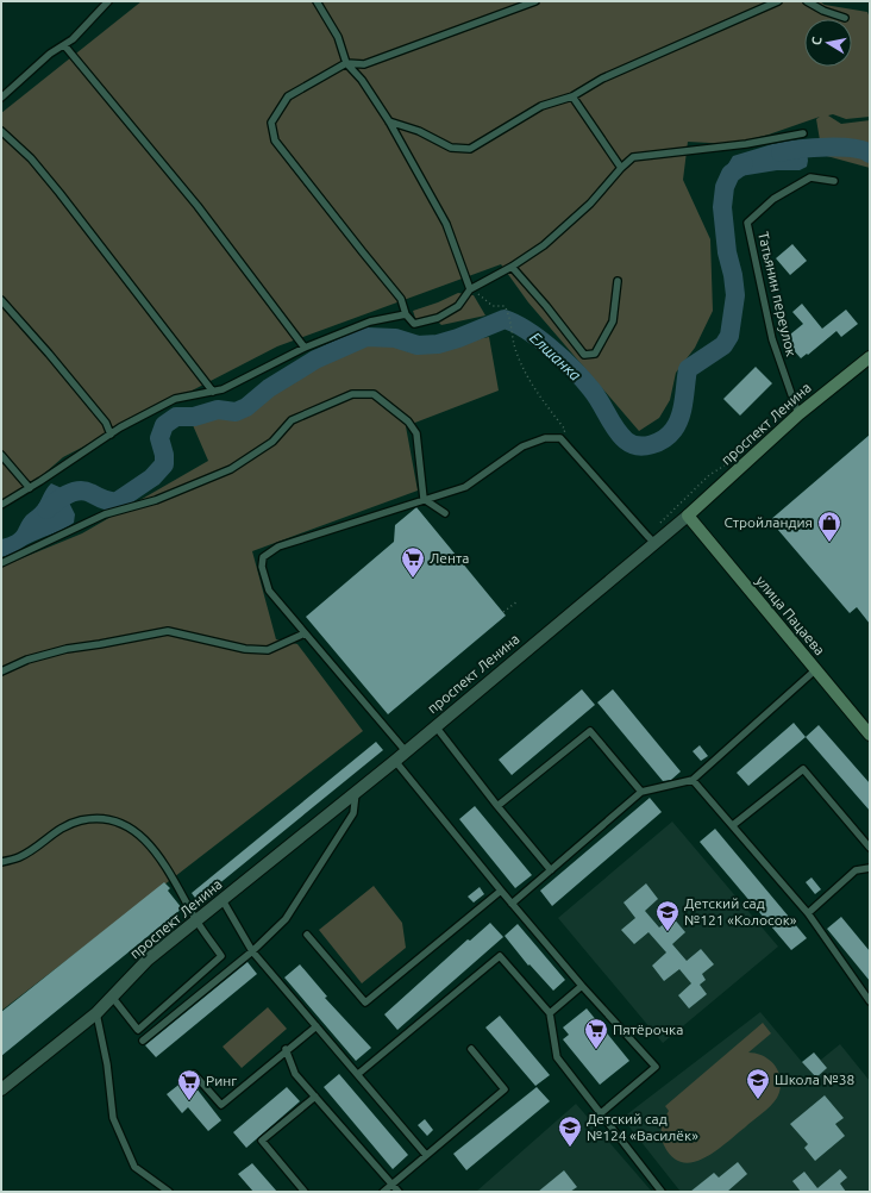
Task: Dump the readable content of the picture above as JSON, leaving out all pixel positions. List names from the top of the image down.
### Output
{
  "streets": {
    "street": ["проспект Ленина", "улица Пацаева"],
    "lane": ["Татьянин переулок"]
  },
  "crossings": [
    ["Татьянин переулок", "проспект Ленина"],
    ["проспект Ленина", "улица Пацаева"]
  ],
  "water": ["Елшанка"],
  "places": {
    "shop": ["Стройландия"],
    "supermarket": ["Лента", "Пятёрочка", "Ринг"],
    "school or university": ["Детский сад №121 «Колосок»", "Школа №38", "Детский сад №124 «Василёк»"]
  },
  "north": "left"
}
